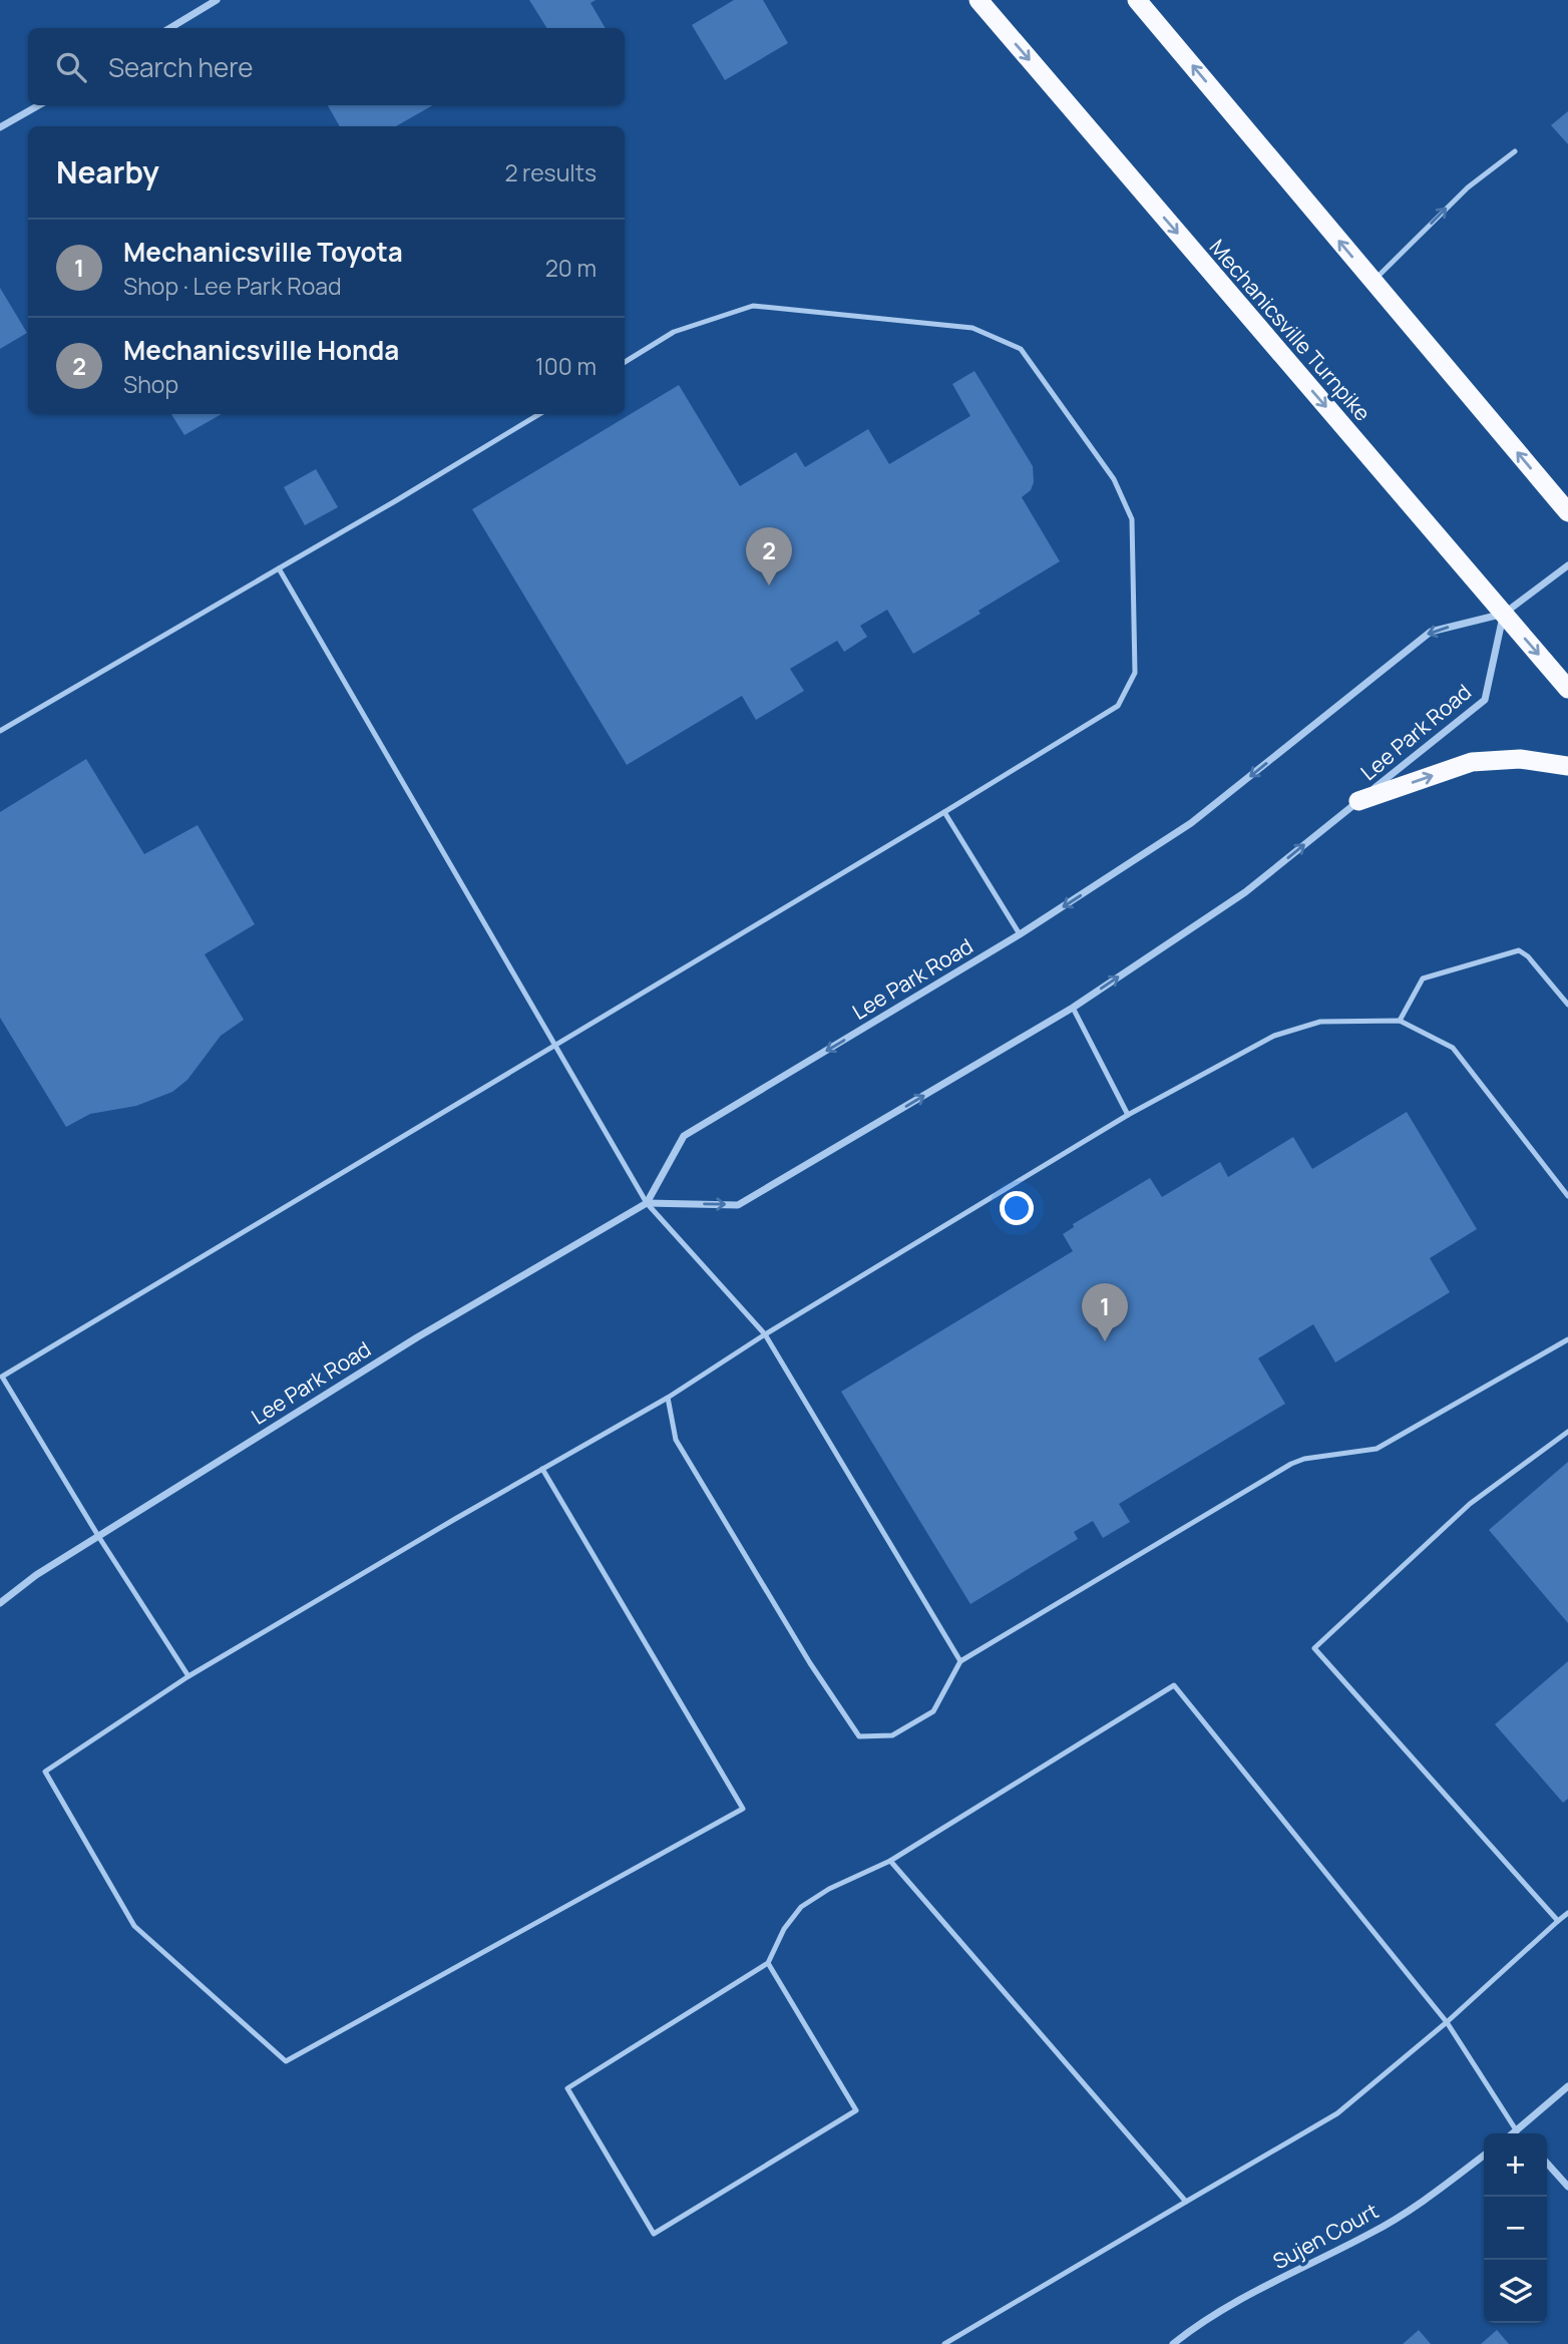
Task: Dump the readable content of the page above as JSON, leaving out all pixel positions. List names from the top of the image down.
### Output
{
  "streets": {
    "highway": ["Mechanicsville Turnpike"],
    "street": ["Lee Park Road", "Sujen Court"]
  },
  "crossings": [
    ["Mechanicsville Turnpike", "Lee Park Road"]
  ],
  "page": {
    "search": "Search here",
    "heading": ["Nearby", "2 results"],
    "list": [
      {
        "mark": "1",
        "name": "Mechanicsville Toyota",
        "note": "Shop · Lee Park Road",
        "value": "20 m"
      },
      {
        "mark": "2",
        "name": "Mechanicsville Honda",
        "note": "Shop",
        "value": "100 m"
      }
    ],
    "pins": ["2", "1"],
    "map_buttons": ["+", "−"]
  }
}
